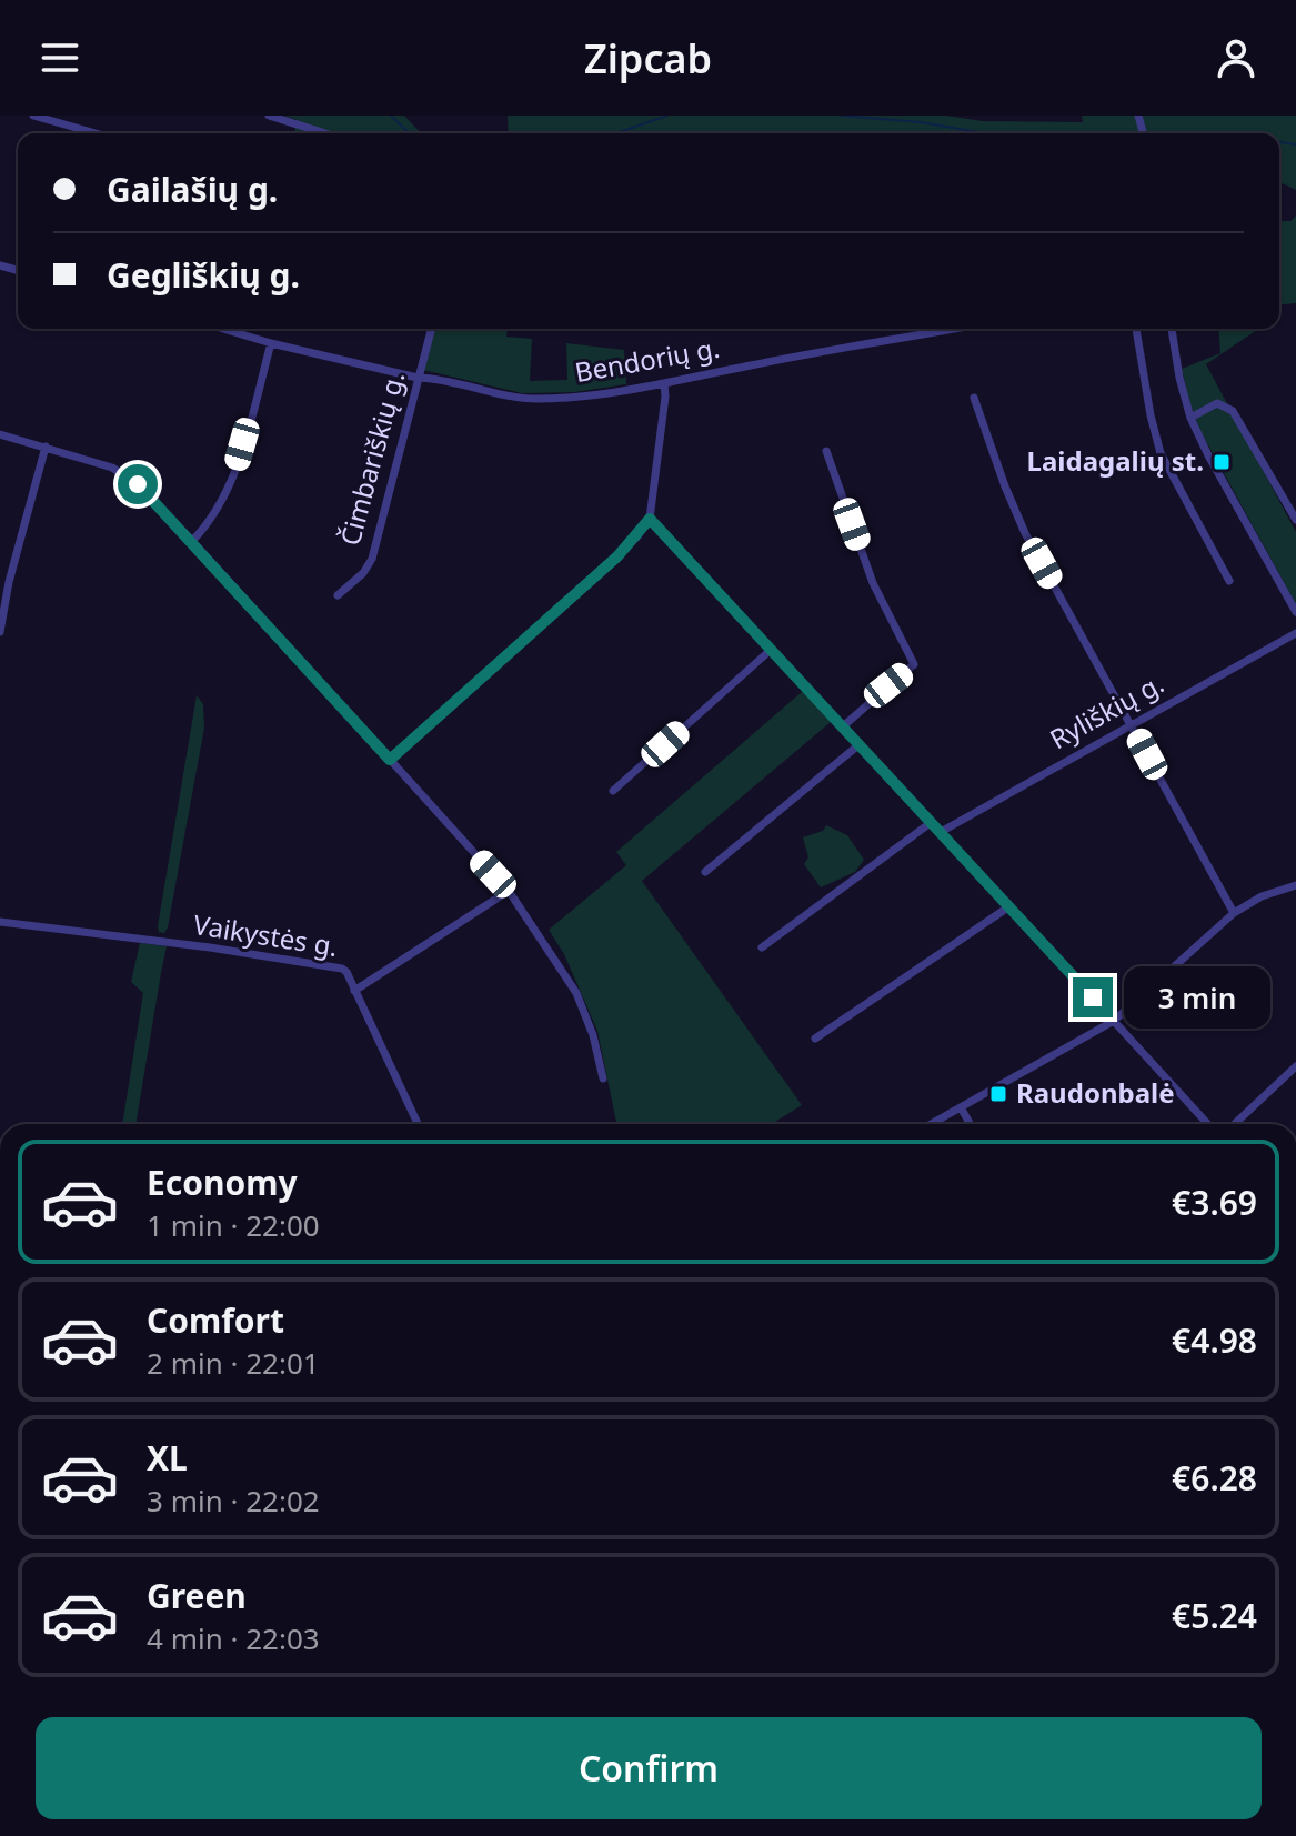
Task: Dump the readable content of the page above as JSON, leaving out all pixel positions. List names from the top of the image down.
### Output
{
  "streets": {
    "street": [
      "Bendorių g.",
      "Čimbariškių g.",
      "Ryliškių g.",
      "Vaikystės g."
    ]
  },
  "crossings": [
    ["Bendorių g.", "Čimbariškių g."]
  ],
  "places": {
    "transit": ["Laidagalių st.", "Raudonbalė"]
  },
  "page": {
    "header": "Zipcab",
    "banner": ["Gailašių g.", "Gegliškių g."],
    "bubble": "3 min",
    "list": [
      {
        "name": "Economy",
        "note": "1 min · 22:00",
        "value": "€3.69"
      },
      {
        "name": "Comfort",
        "note": "2 min · 22:01",
        "value": "€4.98"
      },
      {
        "name": "XL",
        "note": "3 min · 22:02",
        "value": "€6.28"
      },
      {
        "name": "Green",
        "note": "4 min · 22:03",
        "value": "€5.24"
      }
    ],
    "buttons": "Confirm"
  }
}
